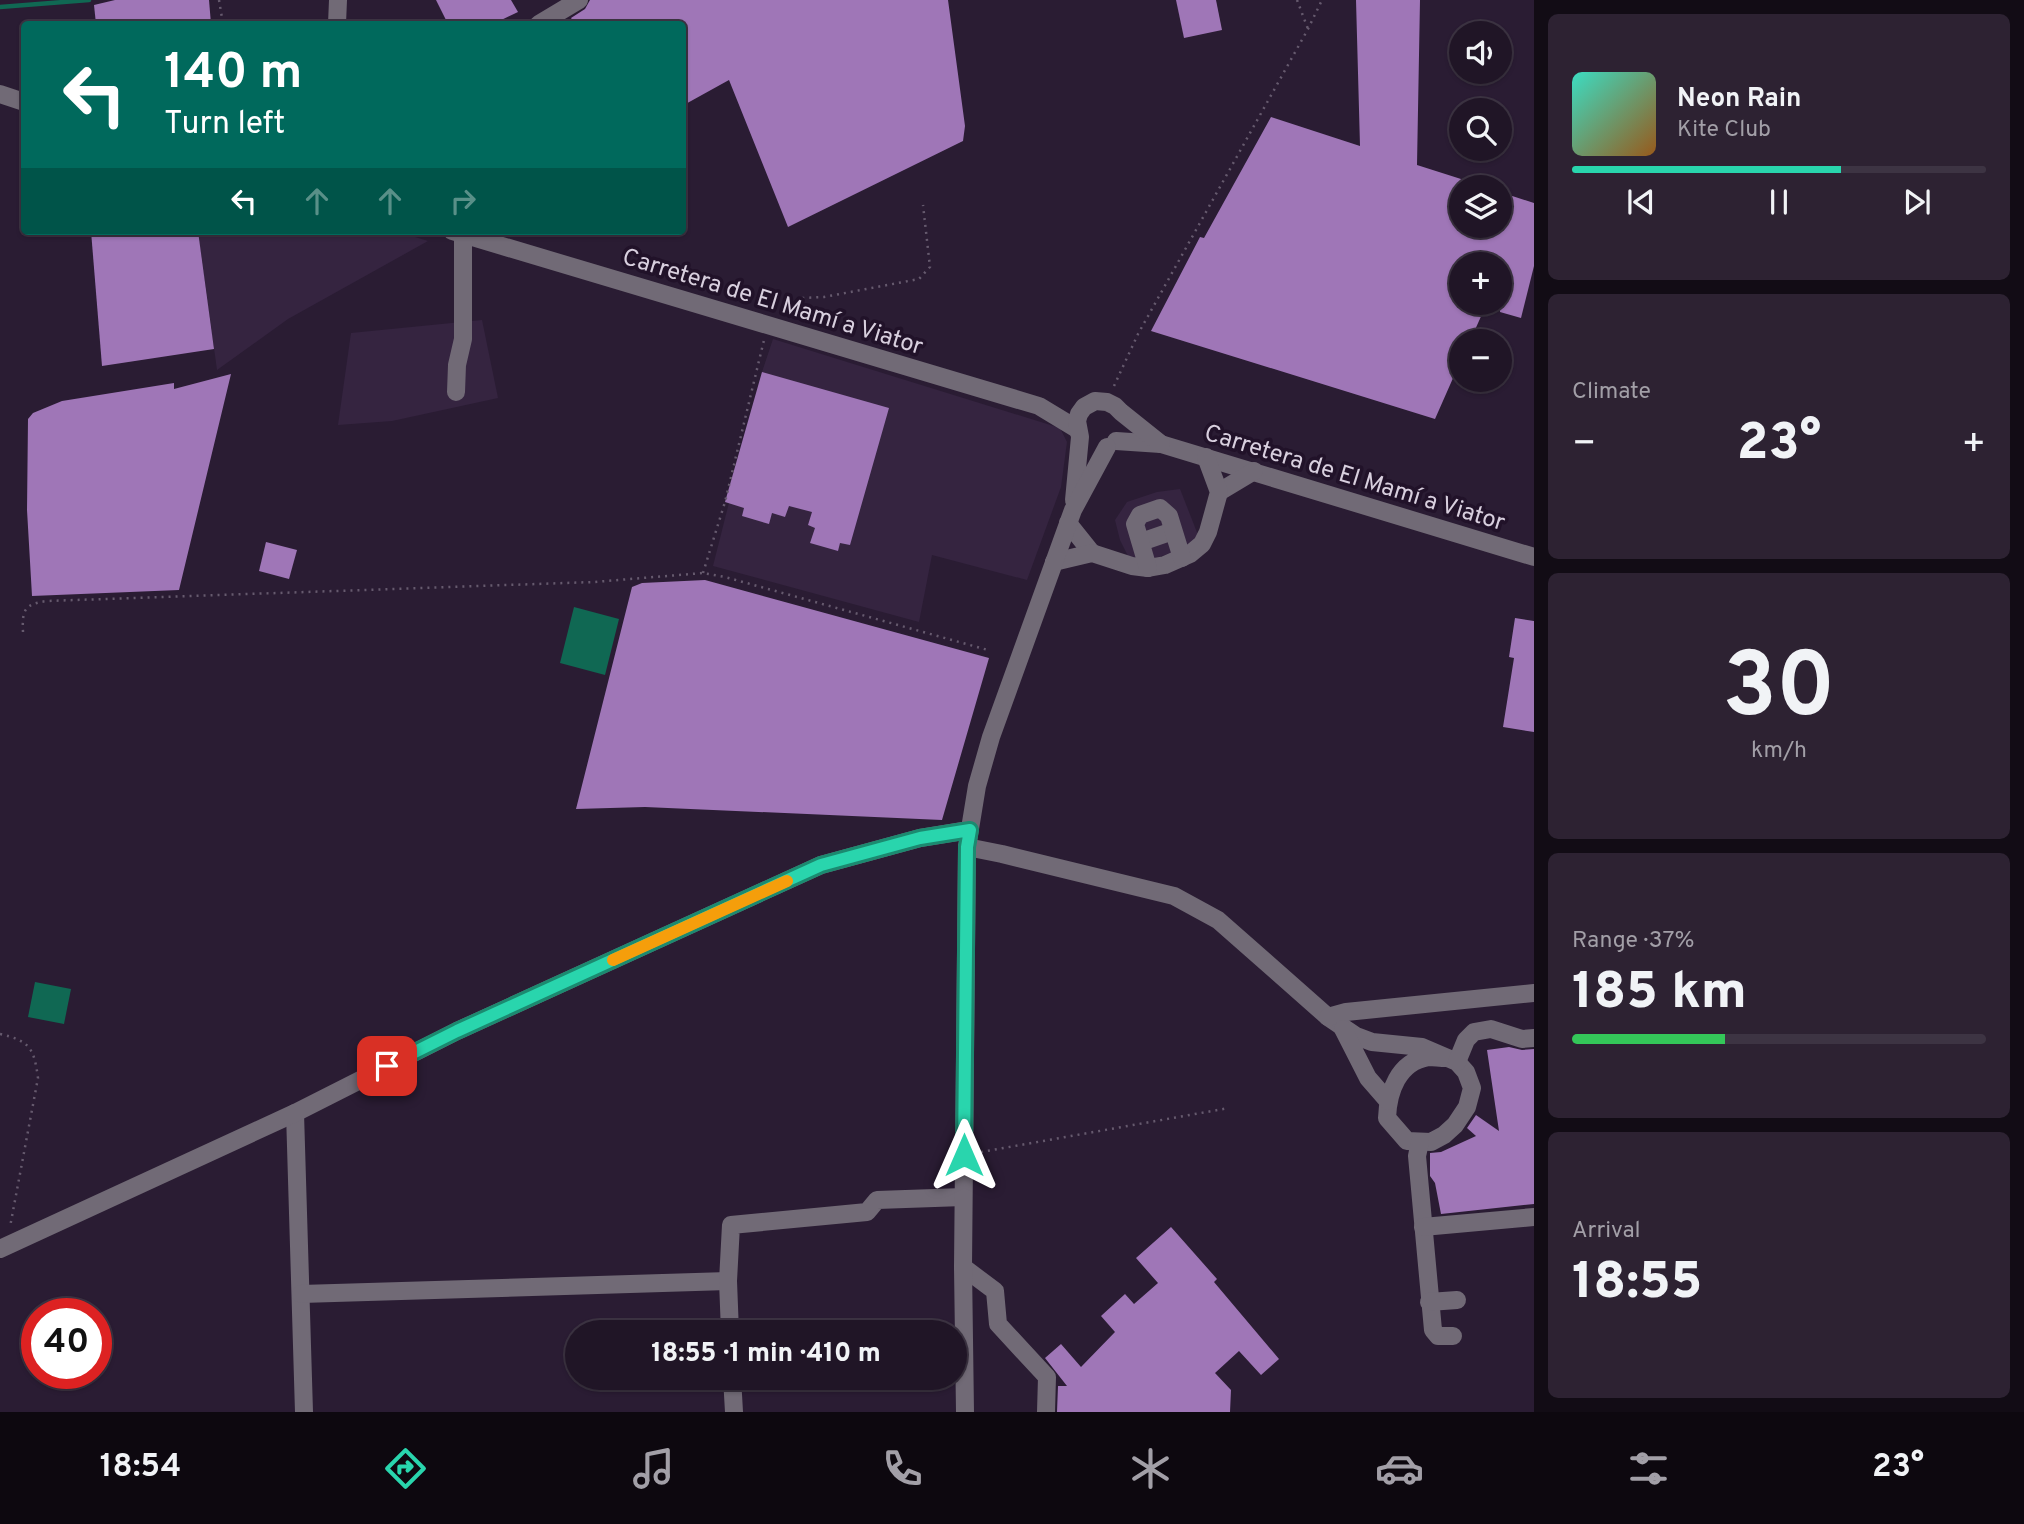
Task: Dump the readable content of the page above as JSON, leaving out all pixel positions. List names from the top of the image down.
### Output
{
  "streets": {
    "street": ["Carretera de El Mamí a Viator"]
  },
  "page": {
    "map_buttons": ["+", "−"],
    "turn": ["140 m", "Turn left"],
    "song": ["Neon Rain", "Kite Club"],
    "tile": [
      "Climate",
      ["30", "km/h"],
      ["Range · 37%", "185 km"],
      ["Arrival", "18:55"]
    ],
    "heat": ["−", "23°", "+"],
    "limit": "40",
    "trip": "18:55 · 1 min · 410 m",
    "tabs": ["18:54", "23°"]
  }
}
